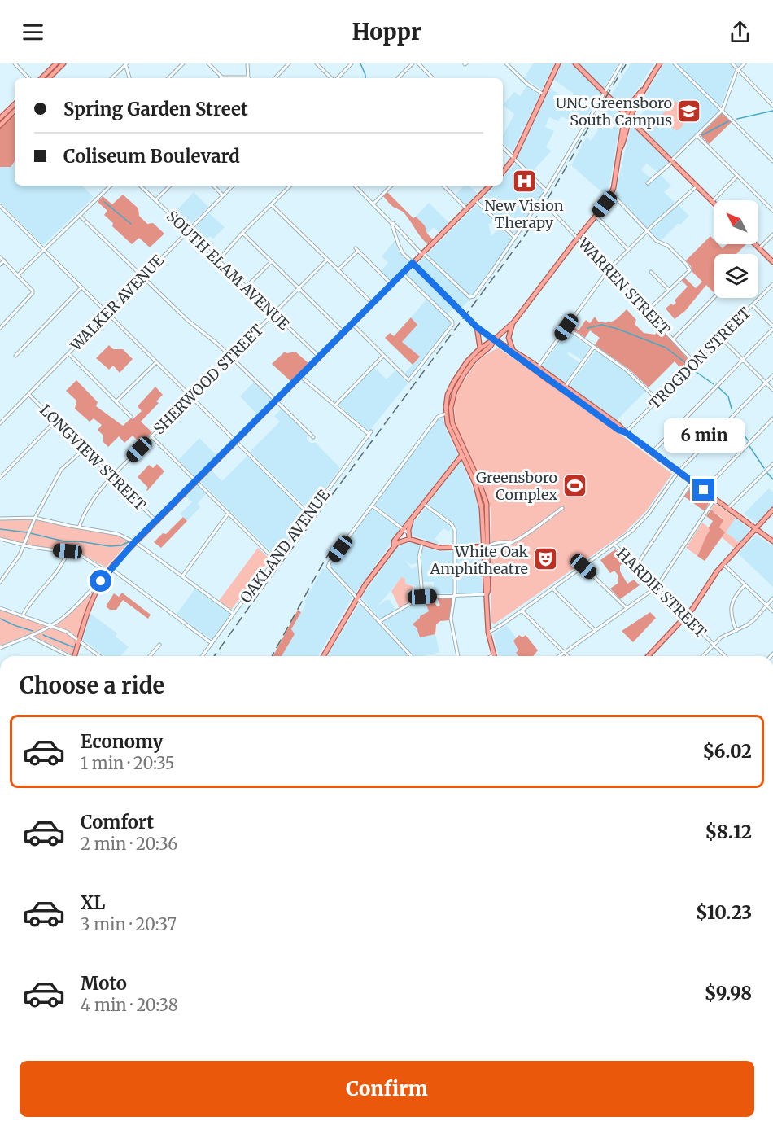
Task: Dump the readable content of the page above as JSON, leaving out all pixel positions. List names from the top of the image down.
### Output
{
  "streets": {
    "street": [
      "SOUTH ELAM AVENUE",
      "WARREN STREET",
      "WALKER AVENUE",
      "TROGDON STREET",
      "SHERWOOD STREET",
      "LONGVIEW STREET",
      "OAKLAND AVENUE",
      "HARDIE STREET"
    ]
  },
  "crossings": [
    ["SOUTH ELAM AVENUE", "WALKER AVENUE"],
    ["SOUTH ELAM AVENUE", "SHERWOOD STREET"],
    ["WARREN STREET", "TROGDON STREET"],
    ["WALKER AVENUE", "LONGVIEW STREET"],
    ["SHERWOOD STREET", "LONGVIEW STREET"]
  ],
  "places": {
    "school or university": ["UNC Greensboro South Campus"],
    "hospital": ["New Vision Therapy"],
    "sports": ["Greensboro Complex"],
    "theatre": ["White Oak Amphitheatre"]
  },
  "north": "top left",
  "page": {
    "header": "Hoppr",
    "banner": ["Spring Garden Street", "Coliseum Boulevard"],
    "bubble": "6 min",
    "heading": "Choose a ride",
    "list": [
      {
        "name": "Economy",
        "note": "1 min · 20:35",
        "value": "$6.02"
      },
      {
        "name": "Comfort",
        "note": "2 min · 20:36",
        "value": "$8.12"
      },
      {
        "name": "XL",
        "note": "3 min · 20:37",
        "value": "$10.23"
      },
      {
        "name": "Moto",
        "note": "4 min · 20:38",
        "value": "$9.98"
      }
    ],
    "buttons": "Confirm"
  }
}
